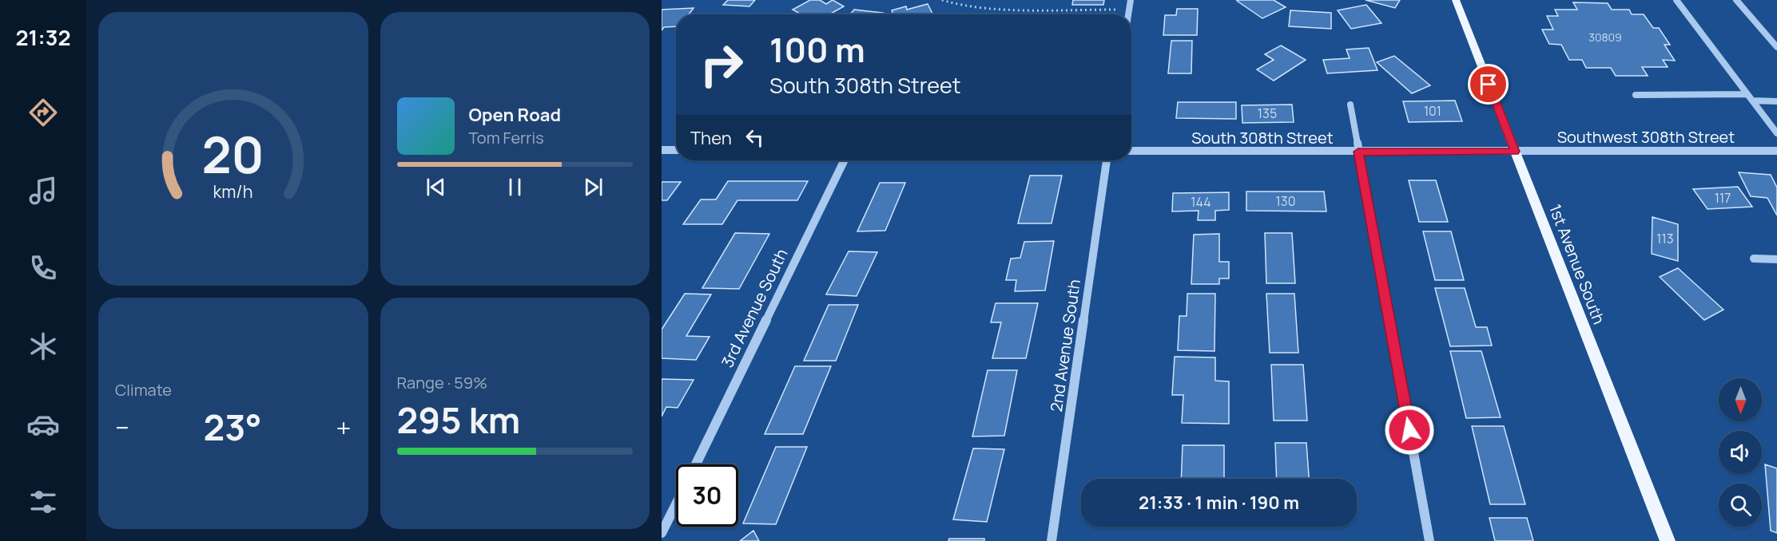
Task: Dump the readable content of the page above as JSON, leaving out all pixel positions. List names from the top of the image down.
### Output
{
  "streets": {
    "main road": ["1st Avenue South"],
    "street": [
      "Southwest 308th Street",
      "South 308th Street",
      "3rd Avenue South",
      "2nd Avenue South"
    ]
  },
  "crossings": [
    ["Southwest 308th Street", "South 308th Street"],
    ["Southwest 308th Street", "1st Avenue South"],
    ["South 308th Street", "1st Avenue South"]
  ],
  "house_numbers": [
    "30809",
    "101",
    "135",
    "117",
    "130",
    "144",
    "113"
  ],
  "north": "bottom",
  "page": {
    "tabs": "21:32",
    "turn": ["100 m", "South 308th Street"],
    "song": ["Open Road", "Tom Ferris"],
    "then": "Then",
    "tile": [
      "Climate",
      ["Range · 59%", "295 km"]
    ],
    "heat": ["−", "23°", "+"],
    "limit": "30",
    "trip": "21:33 · 1 min · 190 m",
    "gauge": ["20", "km/h"]
  }
}
